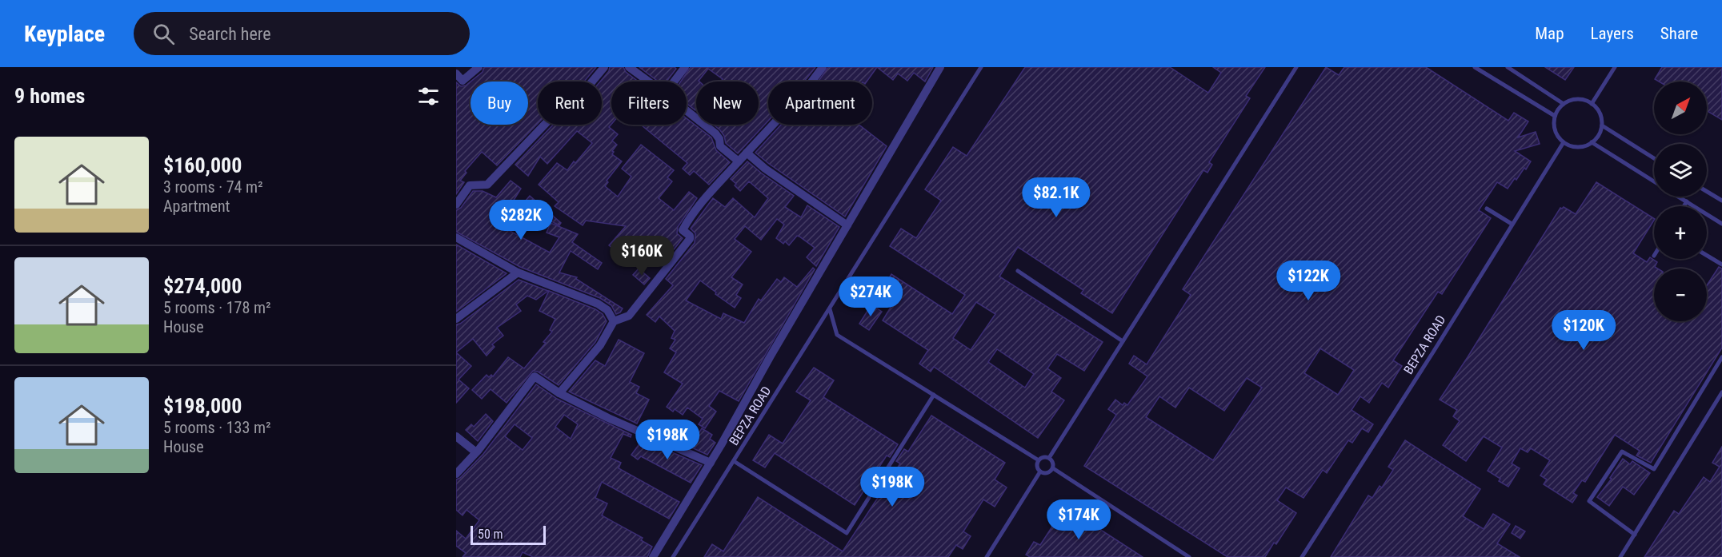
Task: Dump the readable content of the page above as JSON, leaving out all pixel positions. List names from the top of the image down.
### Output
{
  "streets": {
    "lane": ["BEPZA ROAD"]
  },
  "scale_bar": "50 m",
  "north": "top right",
  "page": {
    "header": "Keyplace",
    "search": "Search here",
    "nav": ["Map", "Layers", "Share"],
    "heading": "9 homes",
    "map_buttons": ["+", "−"],
    "chip": [
      "Buy",
      "Rent",
      "Filters",
      "New",
      "Apartment"
    ],
    "list": [
      {
        "name": "$160,000",
        "note": "3 rooms · 74 m² · Apartment"
      },
      {
        "name": "$274,000",
        "note": "5 rooms · 178 m² · House"
      },
      {
        "name": "$198,000",
        "note": "5 rooms · 133 m² · House"
      }
    ],
    "price": [
      "$82.1K",
      "$282K",
      "$160K",
      "$122K",
      "$274K",
      "$120K",
      "$198K",
      "$198K",
      "$174K"
    ],
    "scale": "50 m"
  }
}
